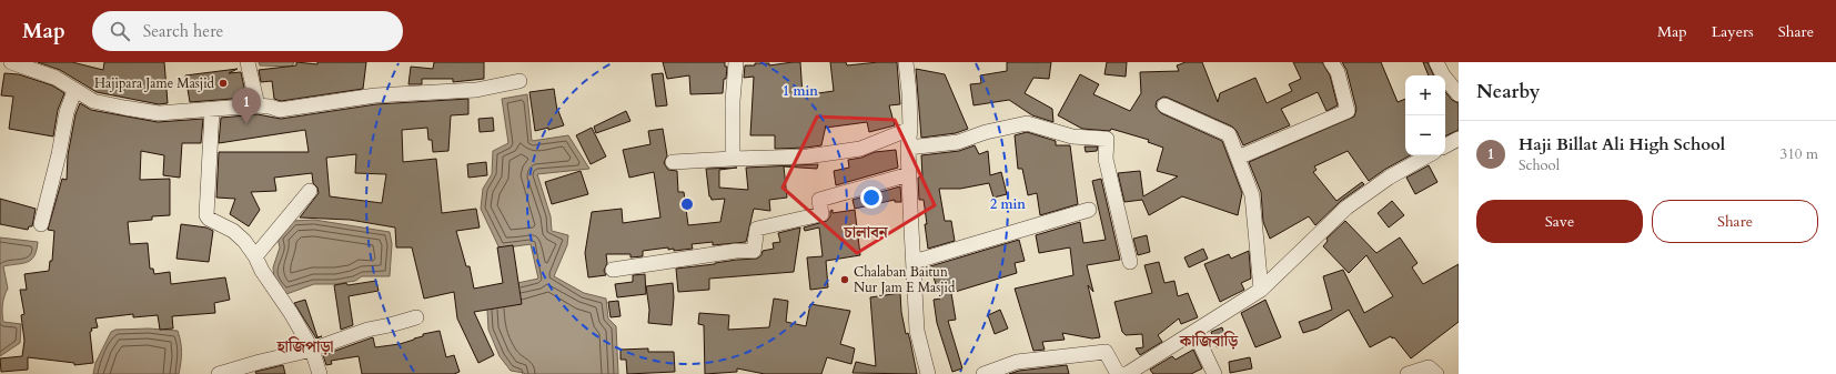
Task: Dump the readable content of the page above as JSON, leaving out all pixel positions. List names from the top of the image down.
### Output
{
  "districts": ["চালাবন", "কাজিবাড়ি", "হাজিপাড়া"],
  "places": ["Hajipara Jame Masjid", "Chalaban Baitun Nur Jam E Masjid"],
  "page": {
    "header": "Map",
    "search": "Search here",
    "nav": ["Map", "Layers", "Share"],
    "heading": "Nearby",
    "map_buttons": ["+", "−"],
    "pins": "1",
    "list": [
      {
        "mark": "1",
        "name": "Haji Billat Ali High School",
        "note": "School",
        "value": "310 m"
      }
    ],
    "buttons": ["Save", "Share"]
  },
  "rings": ["1 min", "2 min"]
}
